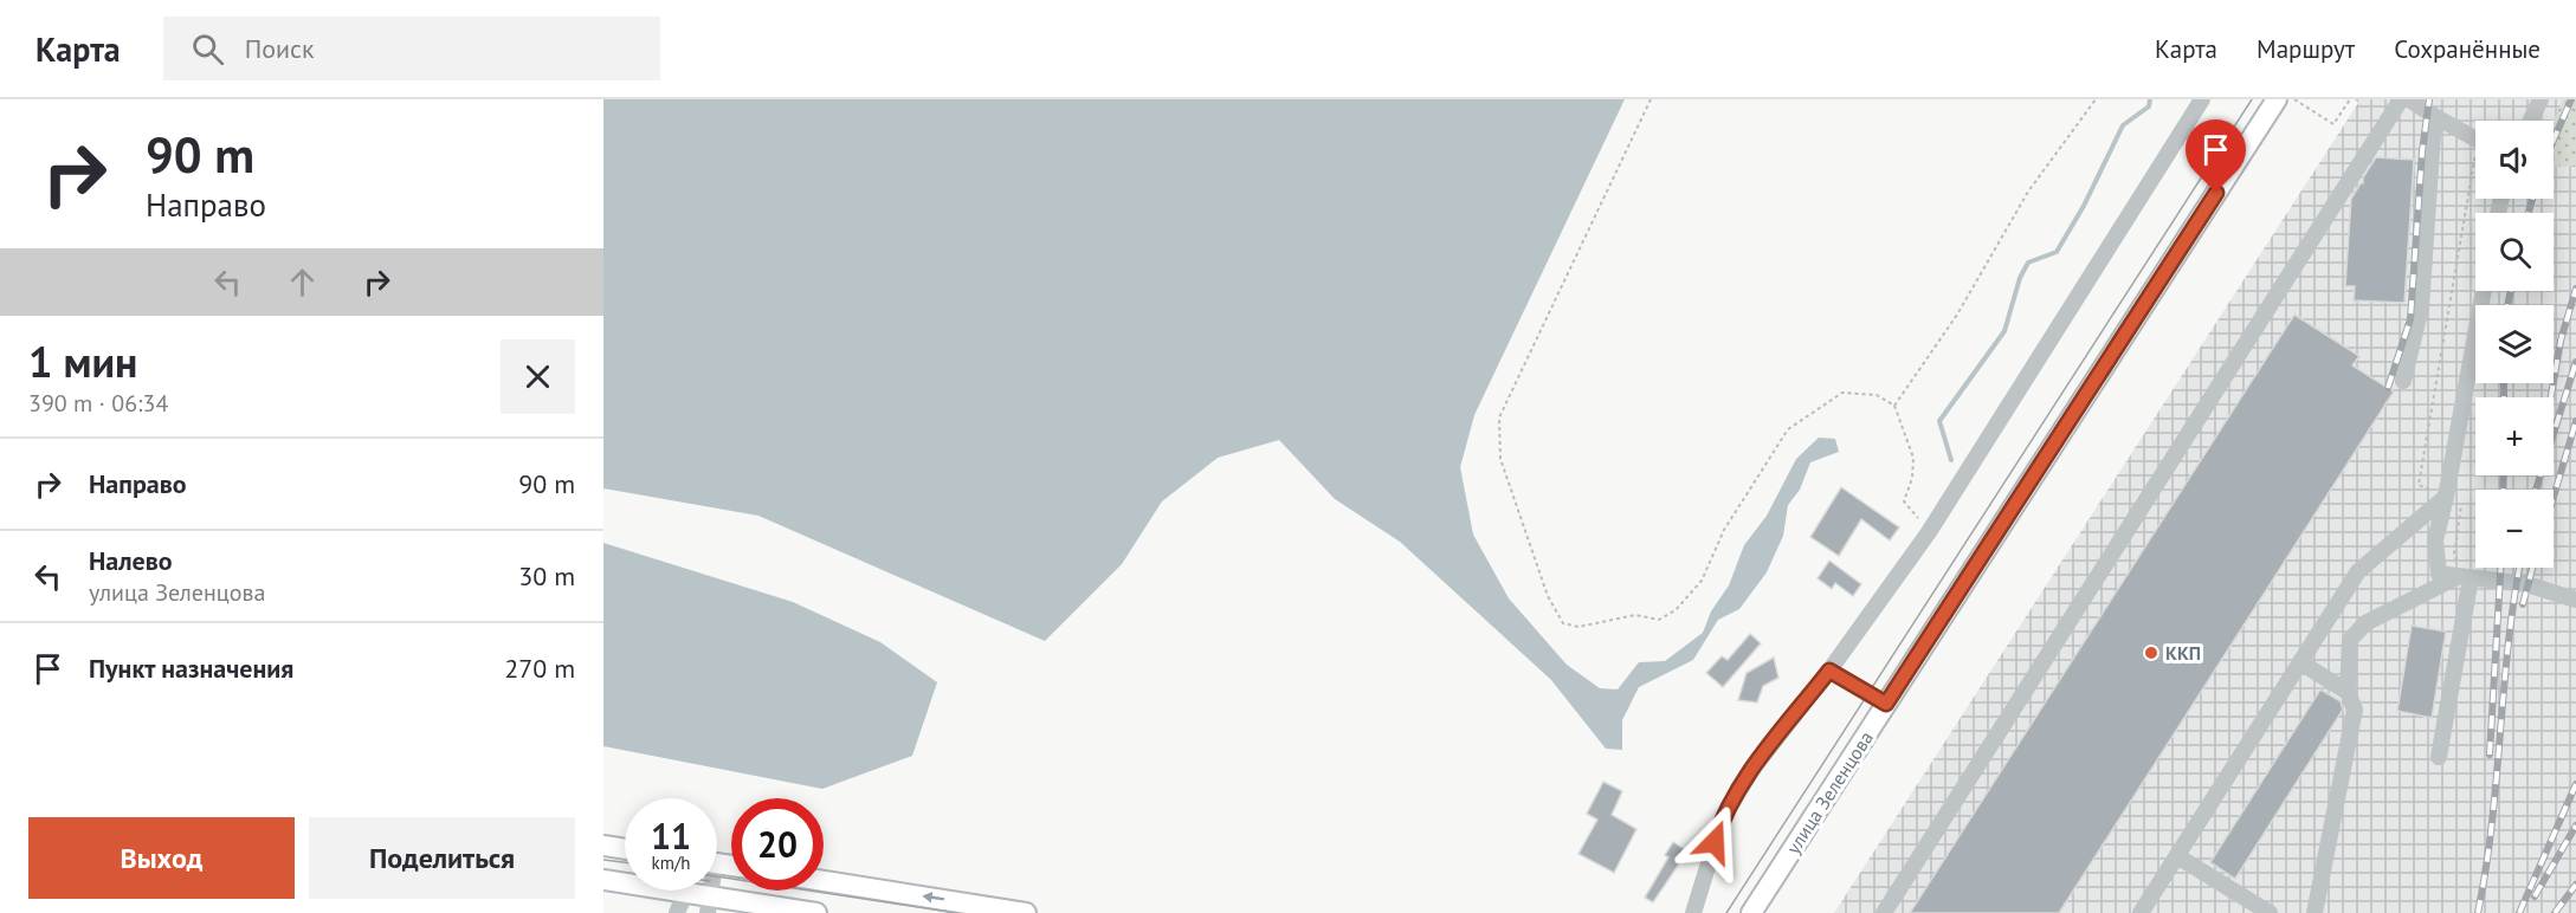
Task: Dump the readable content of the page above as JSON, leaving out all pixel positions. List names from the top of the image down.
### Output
{
  "streets": {
    "main road": ["улица Зеленцова"]
  },
  "places": ["ККП"],
  "page": {
    "header": "Карта",
    "search": "Поиск",
    "nav": ["Карта", "Маршрут", "Сохранённые"],
    "turn": ["90 m", "Направо"],
    "map_buttons": ["+", "−"],
    "heading": ["1 мин", "390 m · 06:34"],
    "list": [
      {
        "name": "Направо",
        "value": "90 m"
      },
      {
        "name": "Налево",
        "note": "улица Зеленцова",
        "value": "30 m"
      },
      {
        "name": "Пункт назначения",
        "value": "270 m"
      }
    ],
    "speed": "11 km/h",
    "limit": "20",
    "buttons": ["Выход", "Поделиться"]
  }
}
